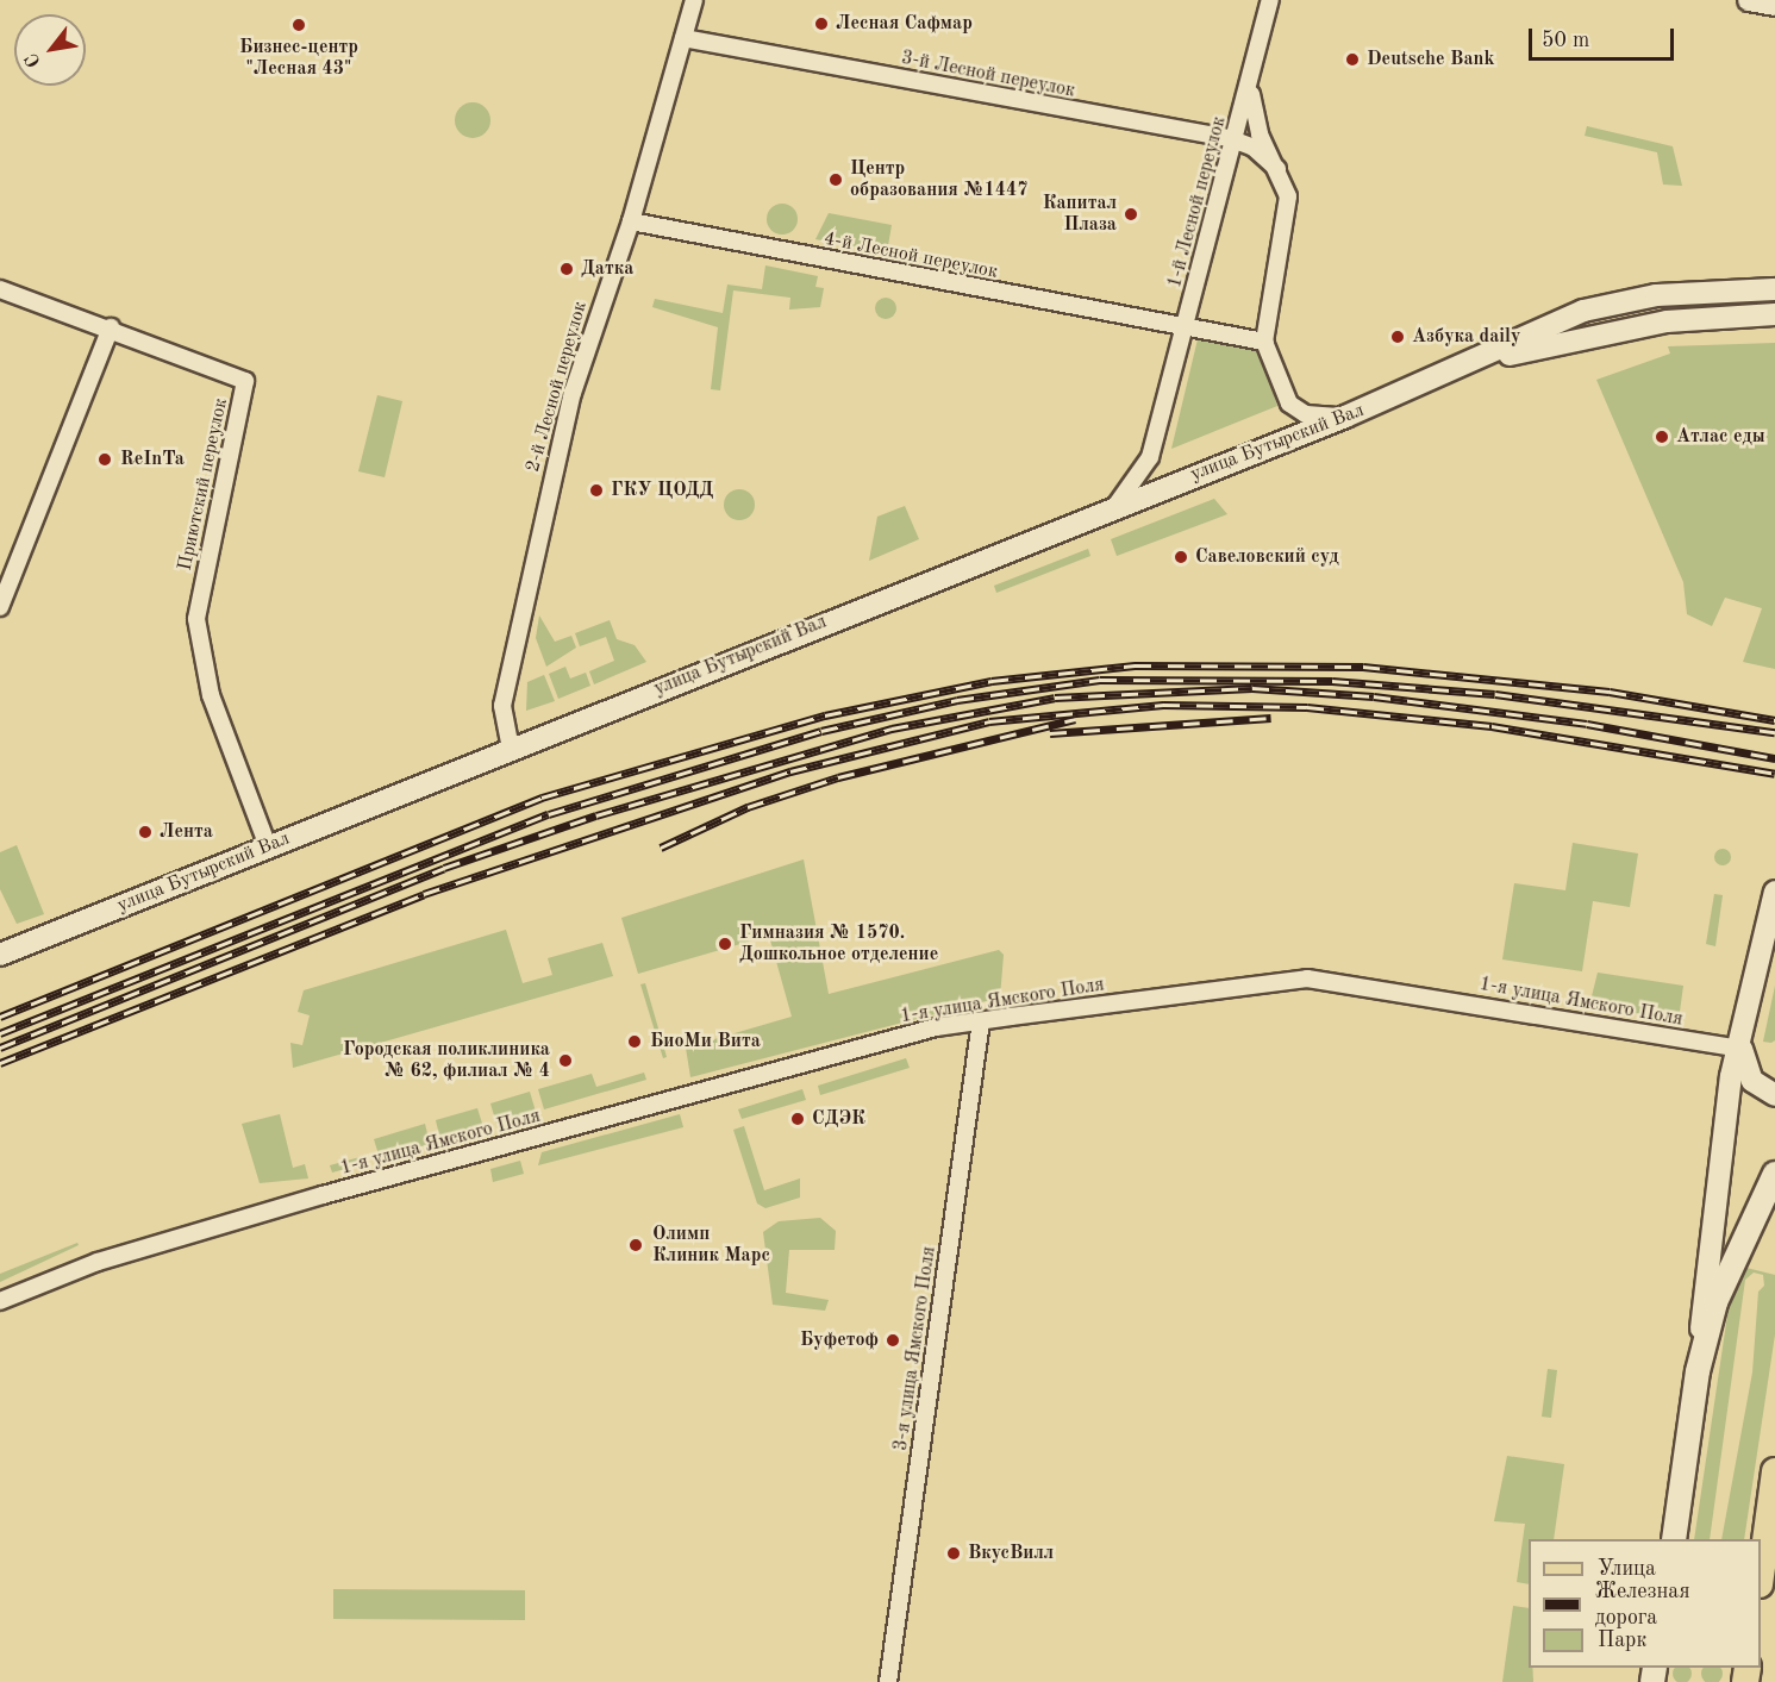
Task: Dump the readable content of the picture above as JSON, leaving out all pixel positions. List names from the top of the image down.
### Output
{
  "streets": {
    "street": [
      "3-й Лесной переулок",
      "1-й Лесной переулок",
      "4-й Лесной переулок",
      "2-й Лесной переулок",
      "улица Бутырский Вал",
      "Приютский переулок",
      "1-я улица Ямского Поля",
      "3-я улица Ямского Поля"
    ]
  },
  "crossings": [
    ["3-й Лесной переулок", "1-й Лесной переулок"],
    ["3-й Лесной переулок", "2-й Лесной переулок"],
    ["1-й Лесной переулок", "4-й Лесной переулок"],
    ["1-й Лесной переулок", "улица Бутырский Вал"],
    ["4-й Лесной переулок", "2-й Лесной переулок"],
    ["2-й Лесной переулок", "улица Бутырский Вал"],
    ["улица Бутырский Вал", "Приютский переулок"],
    ["1-я улица Ямского Поля", "3-я улица Ямского Поля"]
  ],
  "places": [
    "Лесная Сафмар",
    "Бизнес-центр \"Лесная 43\"",
    "Deutsche Bank",
    "Центр образования №1447",
    "Капитал Плаза",
    "Датка",
    "Азбука daily",
    "Атлас еды",
    "ReInTa",
    "ГКУ ЦОДД",
    "Савеловский cуд",
    "Лента",
    "Гимназия № 1570. Дошкольное отделение",
    "БиоМи Вита",
    "Городская поликлиника № 62, филиал № 4",
    "СДЭК",
    "Олимп Клиник Марс",
    "Буфетоф",
    "ВкусВилл"
  ],
  "legend": ["Улица", "Железная дорога", "Парк"],
  "scale_bar": "50 m",
  "north": "bottom left"
}
